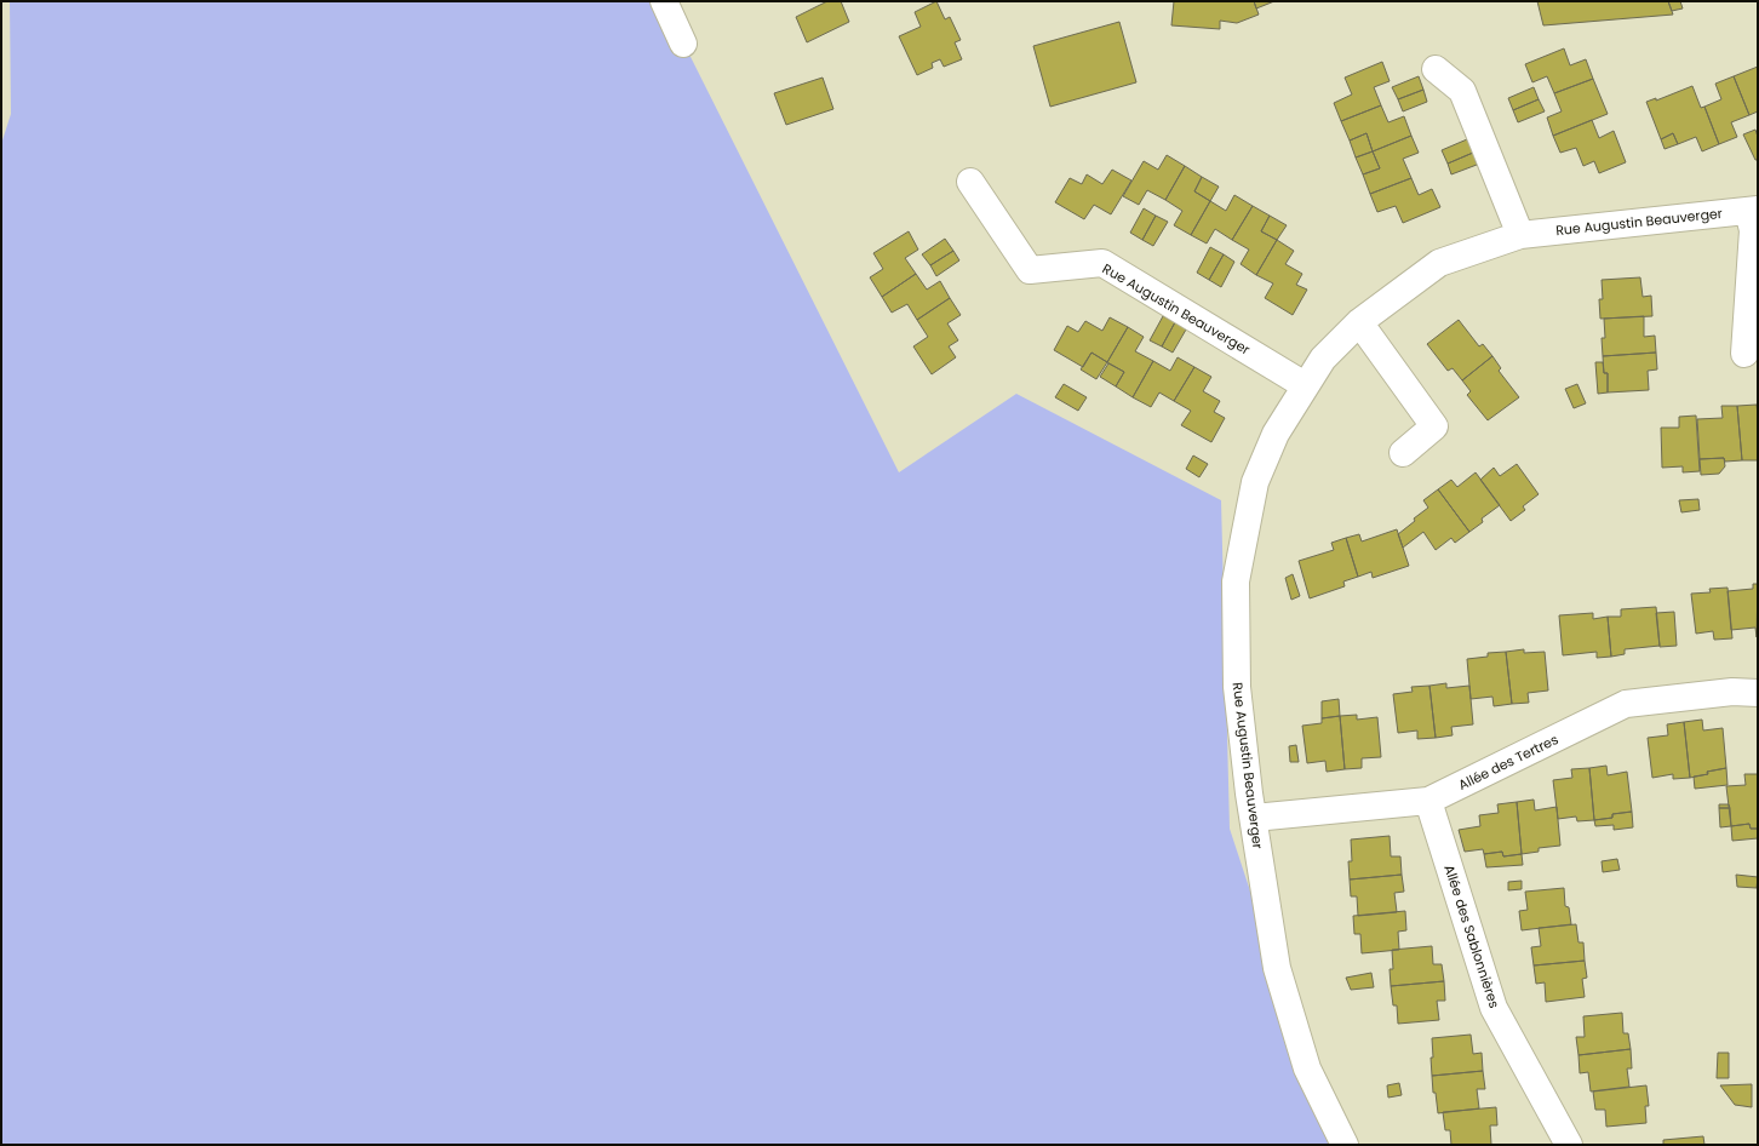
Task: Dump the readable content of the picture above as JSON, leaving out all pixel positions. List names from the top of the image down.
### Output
{
  "streets": {
    "street": ["Rue Augustin Beauverger", "Allée des Tertres", "Allée des Sablonnières"]
  },
  "crossings": [
    ["Rue Augustin Beauverger", "Allée des Tertres"],
    ["Allée des Tertres", "Allée des Sablonnières"]
  ]
}
